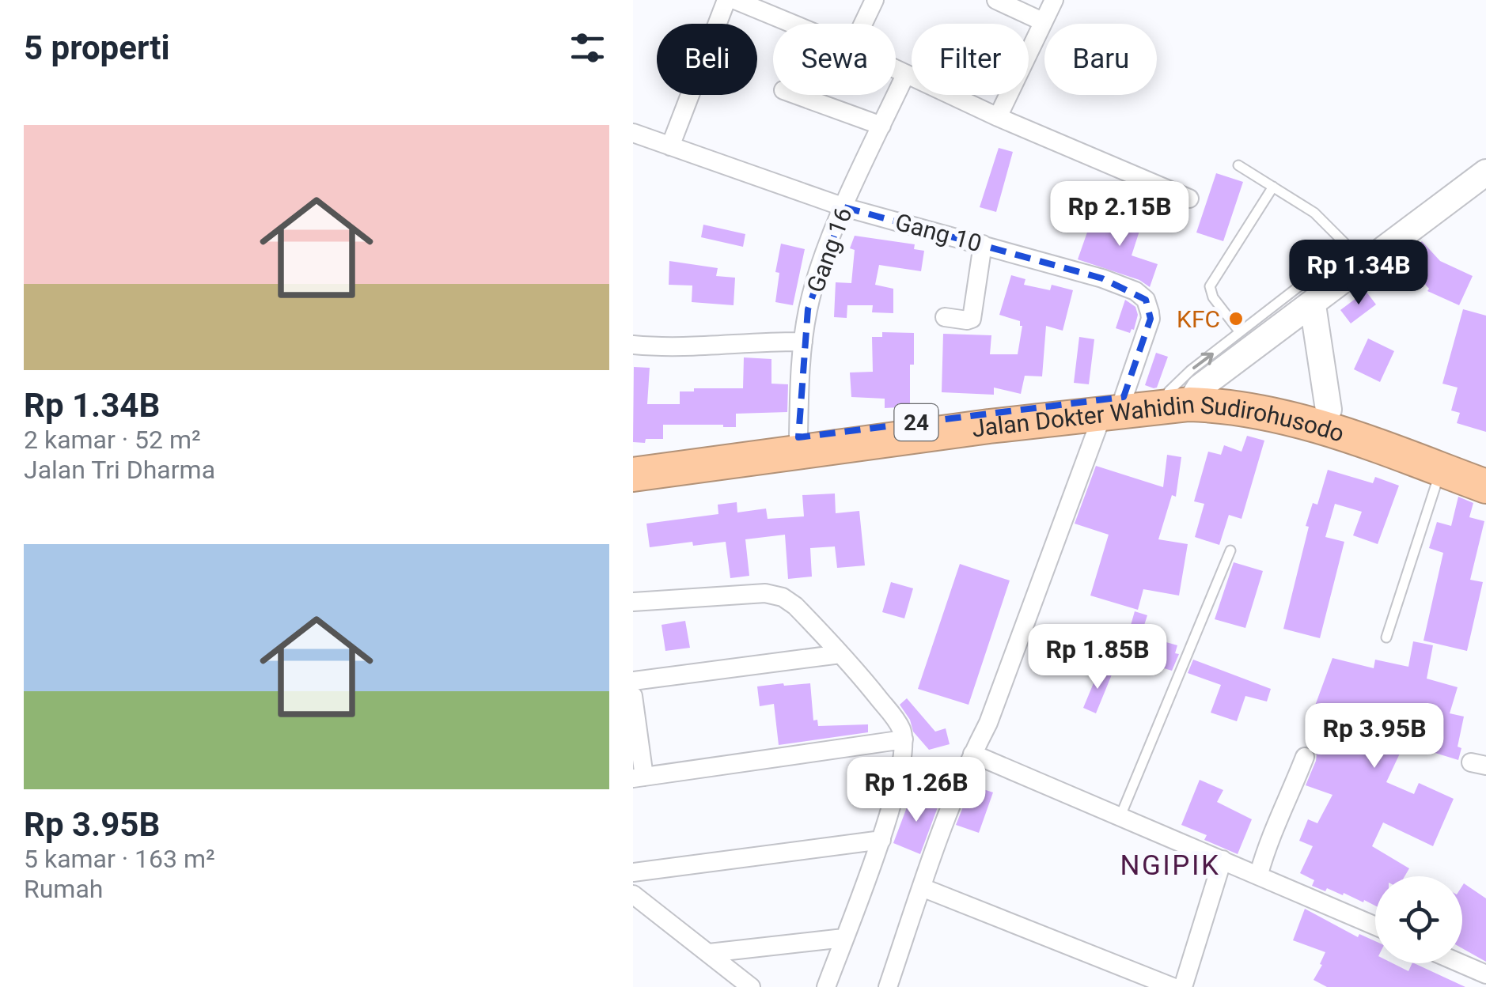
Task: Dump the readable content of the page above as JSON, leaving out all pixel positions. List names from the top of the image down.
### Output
{
  "streets": {
    "highway": ["24", "Jalan Dokter Wahidin Sudirohusodo"],
    "street": ["Gang 10", "Gang 16"]
  },
  "crossings": [
    ["Gang 10", "Gang 16"],
    ["Gang 10", "Jalan Dokter Wahidin Sudirohusodo"],
    ["Gang 16", "Jalan Dokter Wahidin Sudirohusodo"]
  ],
  "districts": ["NGIPIK"],
  "places": ["KFC"],
  "page": {
    "heading": "5 properti",
    "chip": [
      "Beli",
      "Sewa",
      "Filter",
      "Baru"
    ],
    "list": [
      {
        "name": "Rp 1.34B",
        "note": "2 kamar · 52 m² · Jalan Tri Dharma"
      },
      {
        "name": "Rp 3.95B",
        "note": "5 kamar · 163 m² · Rumah"
      }
    ],
    "price": [
      "Rp 2.15B",
      "Rp 1.34B",
      "Rp 1.85B",
      "Rp 3.95B",
      "Rp 1.26B"
    ]
  }
}
